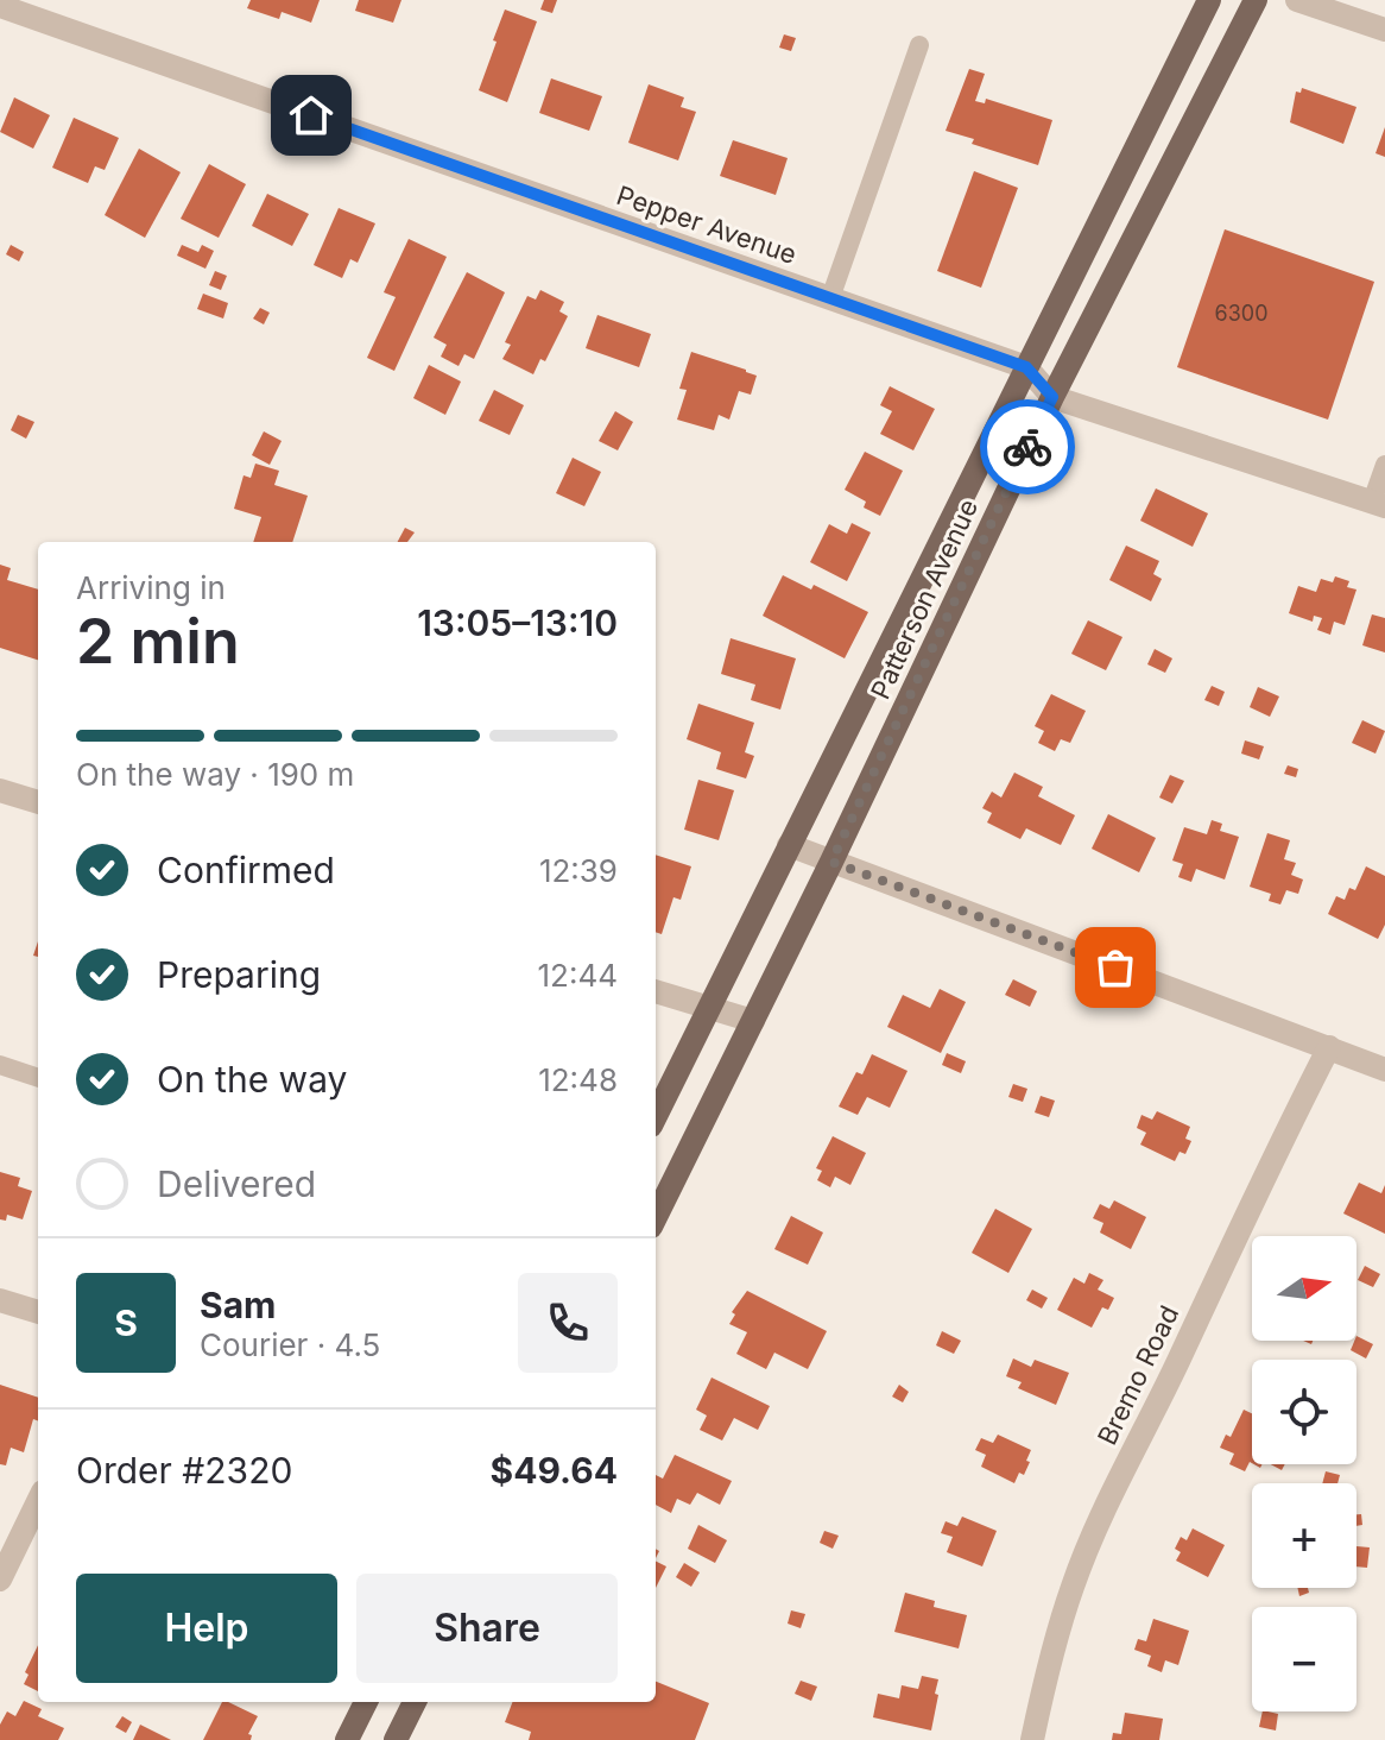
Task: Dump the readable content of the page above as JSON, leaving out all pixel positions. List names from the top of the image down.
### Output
{
  "streets": {
    "main road": ["Patterson Avenue"],
    "street": ["Pepper Avenue", "Bremo Road"]
  },
  "crossings": [
    ["Pepper Avenue", "Patterson Avenue"]
  ],
  "house_numbers": ["6300"],
  "north": "right",
  "page": {
    "heading": ["2 min", "Arriving in", "13:05–13:10"],
    "panel": [
      "Sam",
      "Courier · 4.5",
      "Order #2320",
      "$49.64"
    ],
    "bar": "On the way · 190 m",
    "list": [
      ["Confirmed", "12:39"],
      ["Preparing", "12:44"],
      ["On the way", "12:48"],
      "Delivered"
    ],
    "map_buttons": ["+", "−"],
    "round": "S",
    "buttons": ["Help", "Share"]
  }
}
